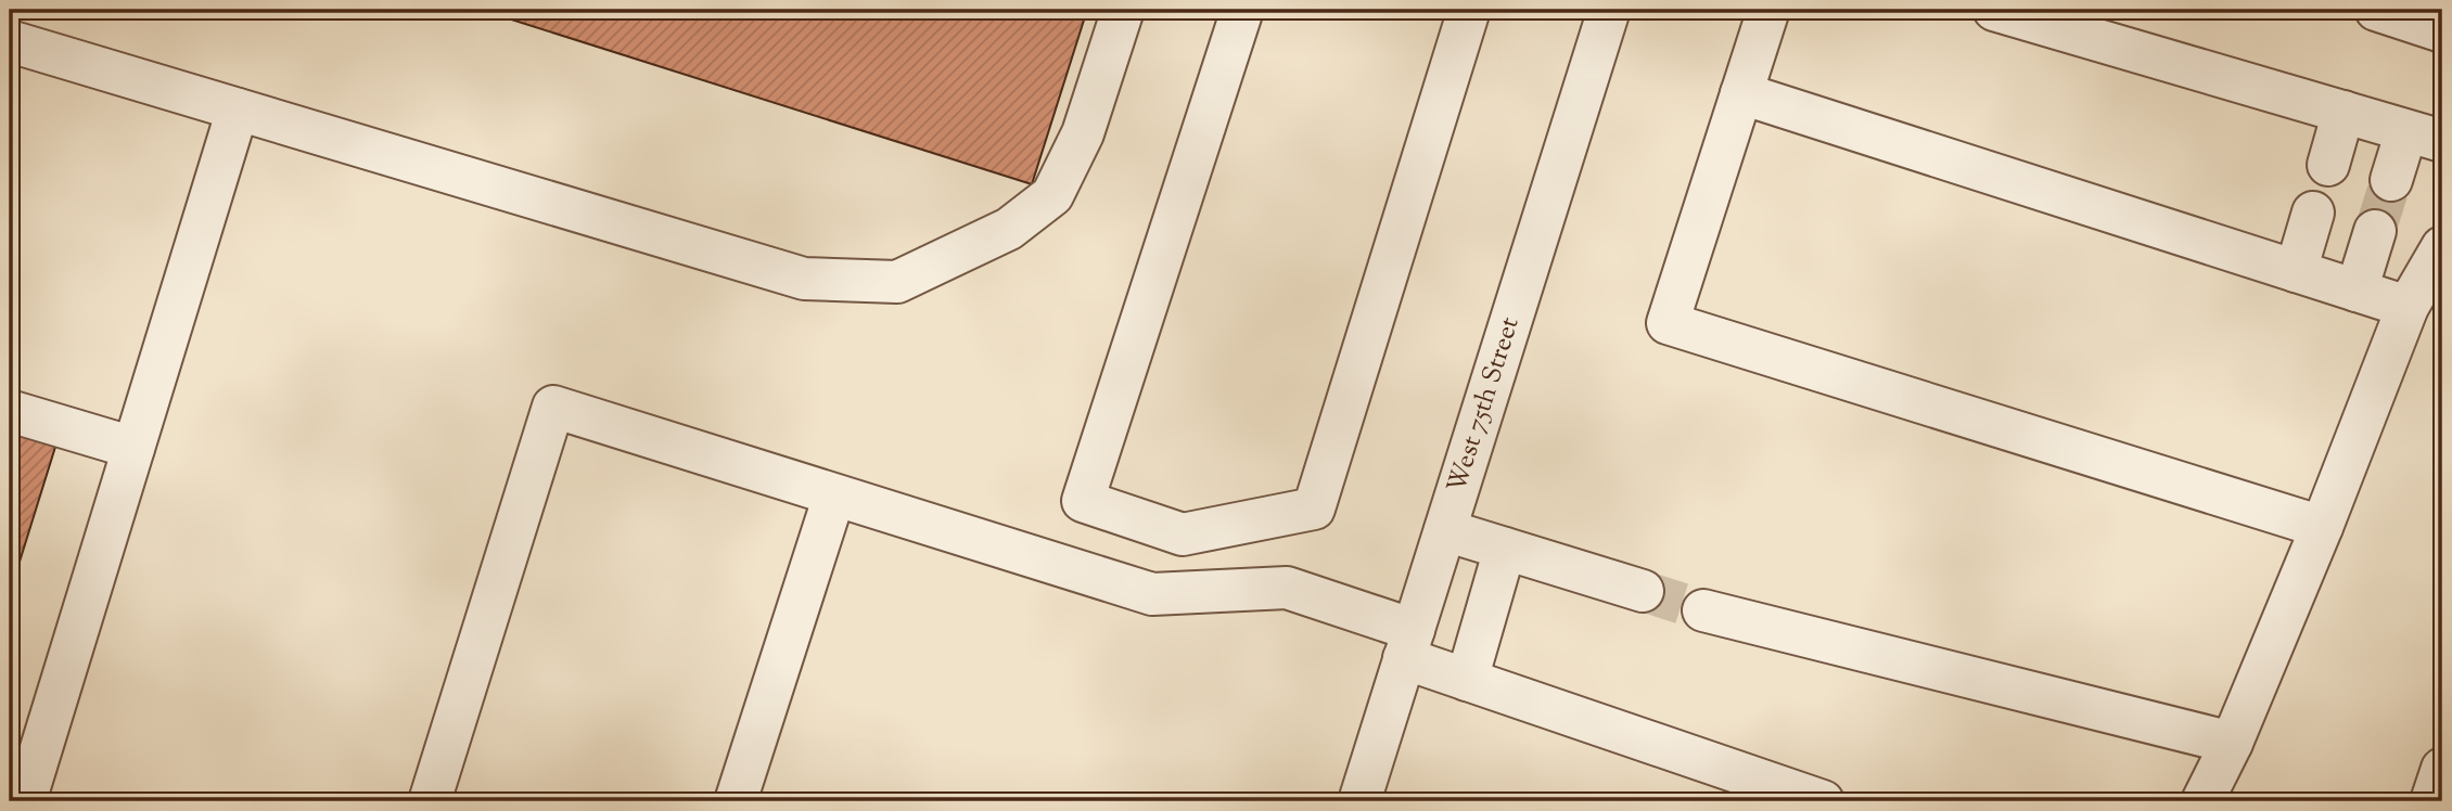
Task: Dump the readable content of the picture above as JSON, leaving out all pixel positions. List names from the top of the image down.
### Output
{
  "streets": {
    "street": ["West 75th Street"]
  }
}
